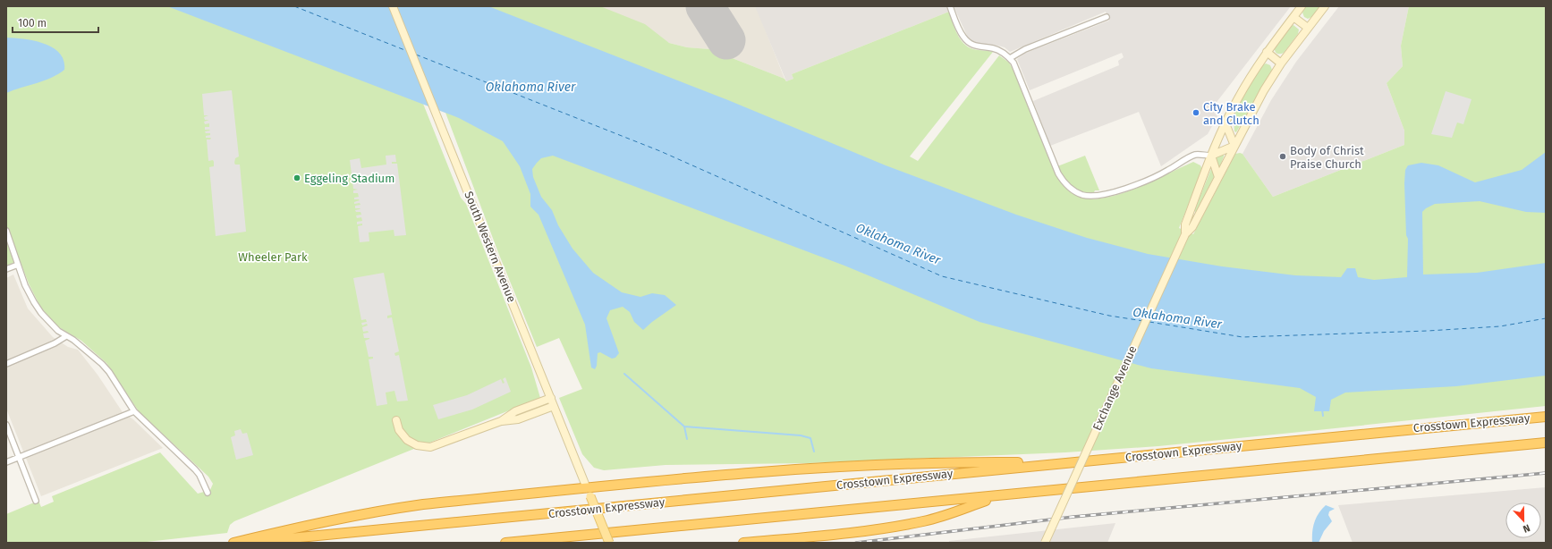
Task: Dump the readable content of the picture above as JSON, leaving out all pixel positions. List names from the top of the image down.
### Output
{
  "streets": {
    "highway": ["Crosstown Expressway"],
    "main road": ["South Western Avenue", "Exchange Avenue"]
  },
  "water": ["Oklahoma River"],
  "parks": ["Wheeler Park"],
  "places": ["City Brake and Clutch", "Body of Christ Praise Church", "Eggeling Stadium"],
  "scale_bar": "100 m",
  "north": "bottom"
}
